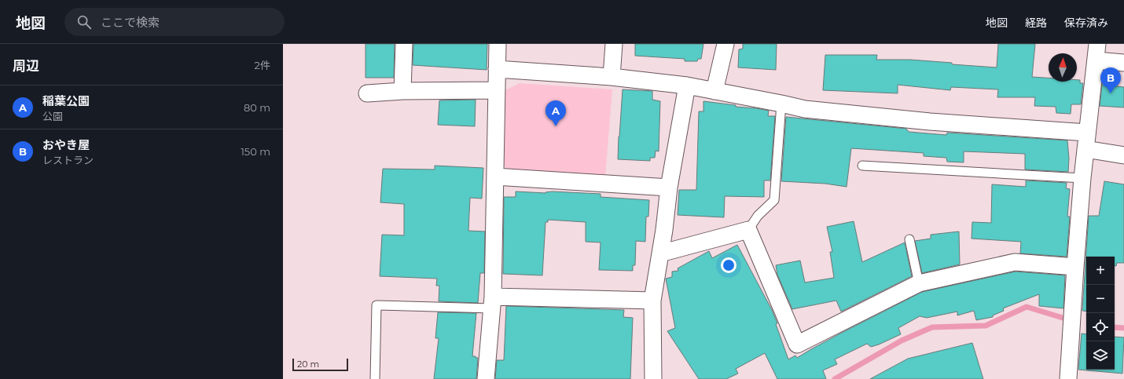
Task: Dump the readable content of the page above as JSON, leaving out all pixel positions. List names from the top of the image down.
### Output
{
  "scale_bar": "20 m",
  "north": "top",
  "page": {
    "header": "地図",
    "search": "ここで検索",
    "nav": ["地図", "経路", "保存済み"],
    "heading": ["周辺", "2件"],
    "pins": ["B", "A"],
    "list": [
      {
        "mark": "A",
        "name": "稲葉公園",
        "note": "公園",
        "value": "80 m"
      },
      {
        "mark": "B",
        "name": "おやき屋",
        "note": "レストラン",
        "value": "150 m"
      }
    ],
    "map_buttons": ["+", "−"],
    "scale": "20 m"
  }
}
